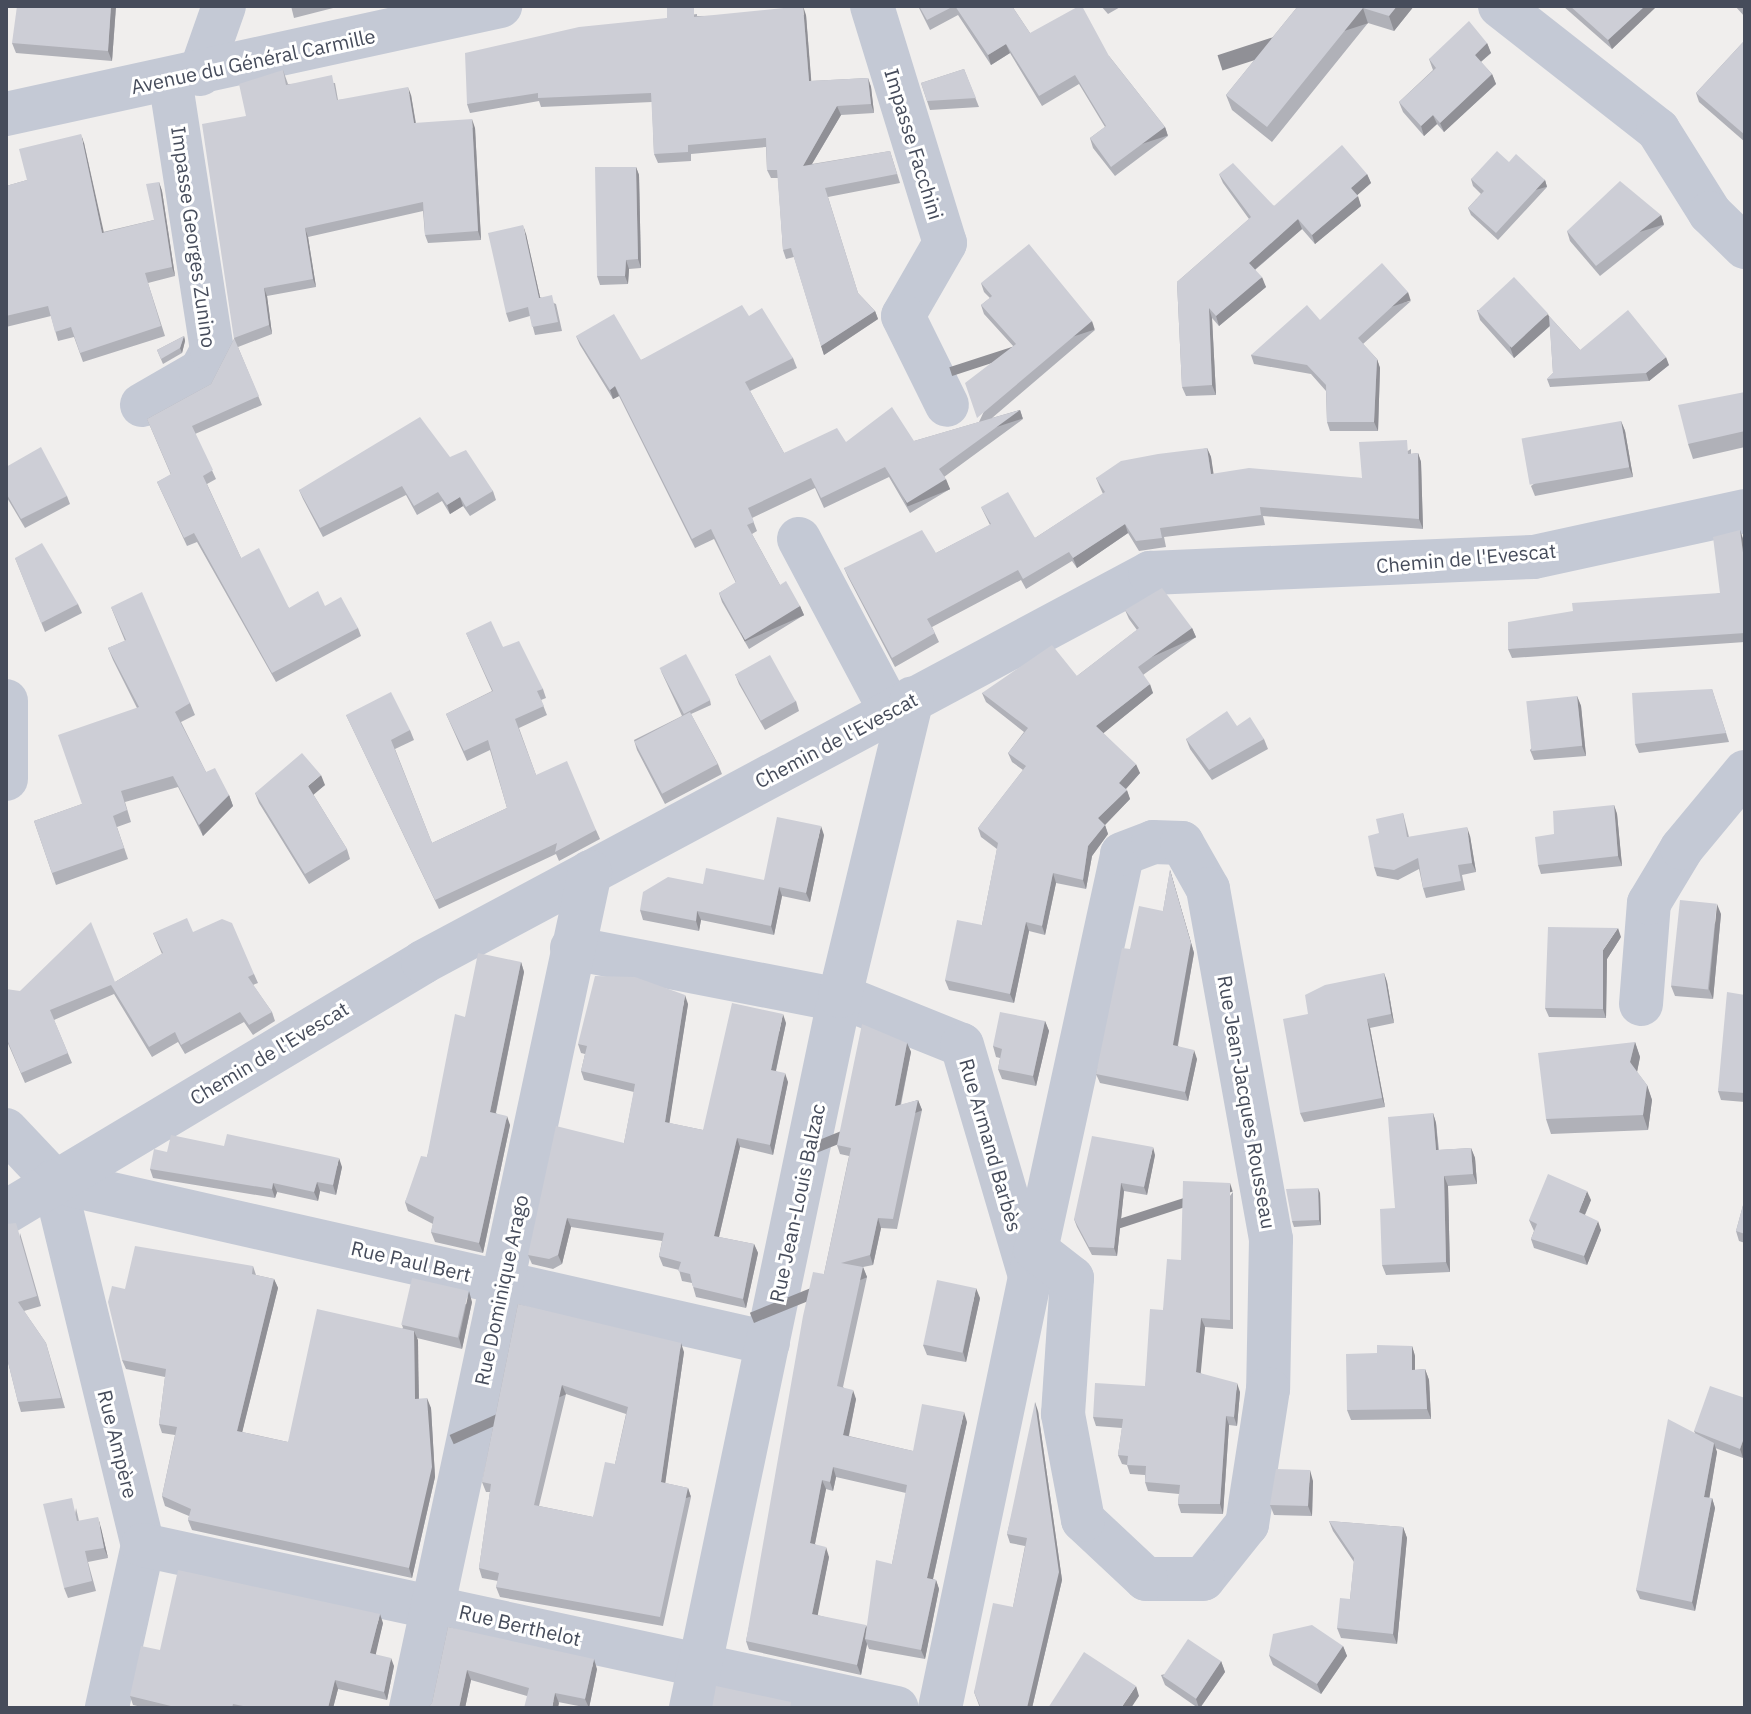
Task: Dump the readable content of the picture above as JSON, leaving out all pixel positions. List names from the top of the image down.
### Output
{
  "streets": {
    "street": [
      "Avenue du Général Carmille",
      "Impasse Facchini",
      "Impasse Georges Zunino",
      "Chemin de l'Evescat",
      "Rue Jean-Jacques Rousseau",
      "Rue Armand Barbès",
      "Rue Jean-Louis Balzac",
      "Rue Paul Bert",
      "Rue Dominique Arago",
      "Rue Ampère",
      "Rue Berthelot"
    ]
  },
  "crossings": [
    ["Avenue du Général Carmille", "Impasse Georges Zunino"],
    ["Chemin de l'Evescat", "Rue Jean-Louis Balzac"],
    ["Chemin de l'Evescat", "Rue Paul Bert"],
    ["Chemin de l'Evescat", "Rue Dominique Arago"],
    ["Chemin de l'Evescat", "Rue Ampère"],
    ["Rue Jean-Jacques Rousseau", "Rue Armand Barbès"],
    ["Rue Armand Barbès", "Rue Jean-Louis Balzac"],
    ["Rue Armand Barbès", "Rue Dominique Arago"],
    ["Rue Jean-Louis Balzac", "Rue Paul Bert"],
    ["Rue Jean-Louis Balzac", "Rue Berthelot"],
    ["Rue Paul Bert", "Rue Dominique Arago"],
    ["Rue Paul Bert", "Rue Ampère"],
    ["Rue Dominique Arago", "Rue Berthelot"],
    ["Rue Ampère", "Rue Berthelot"]
  ]
}
